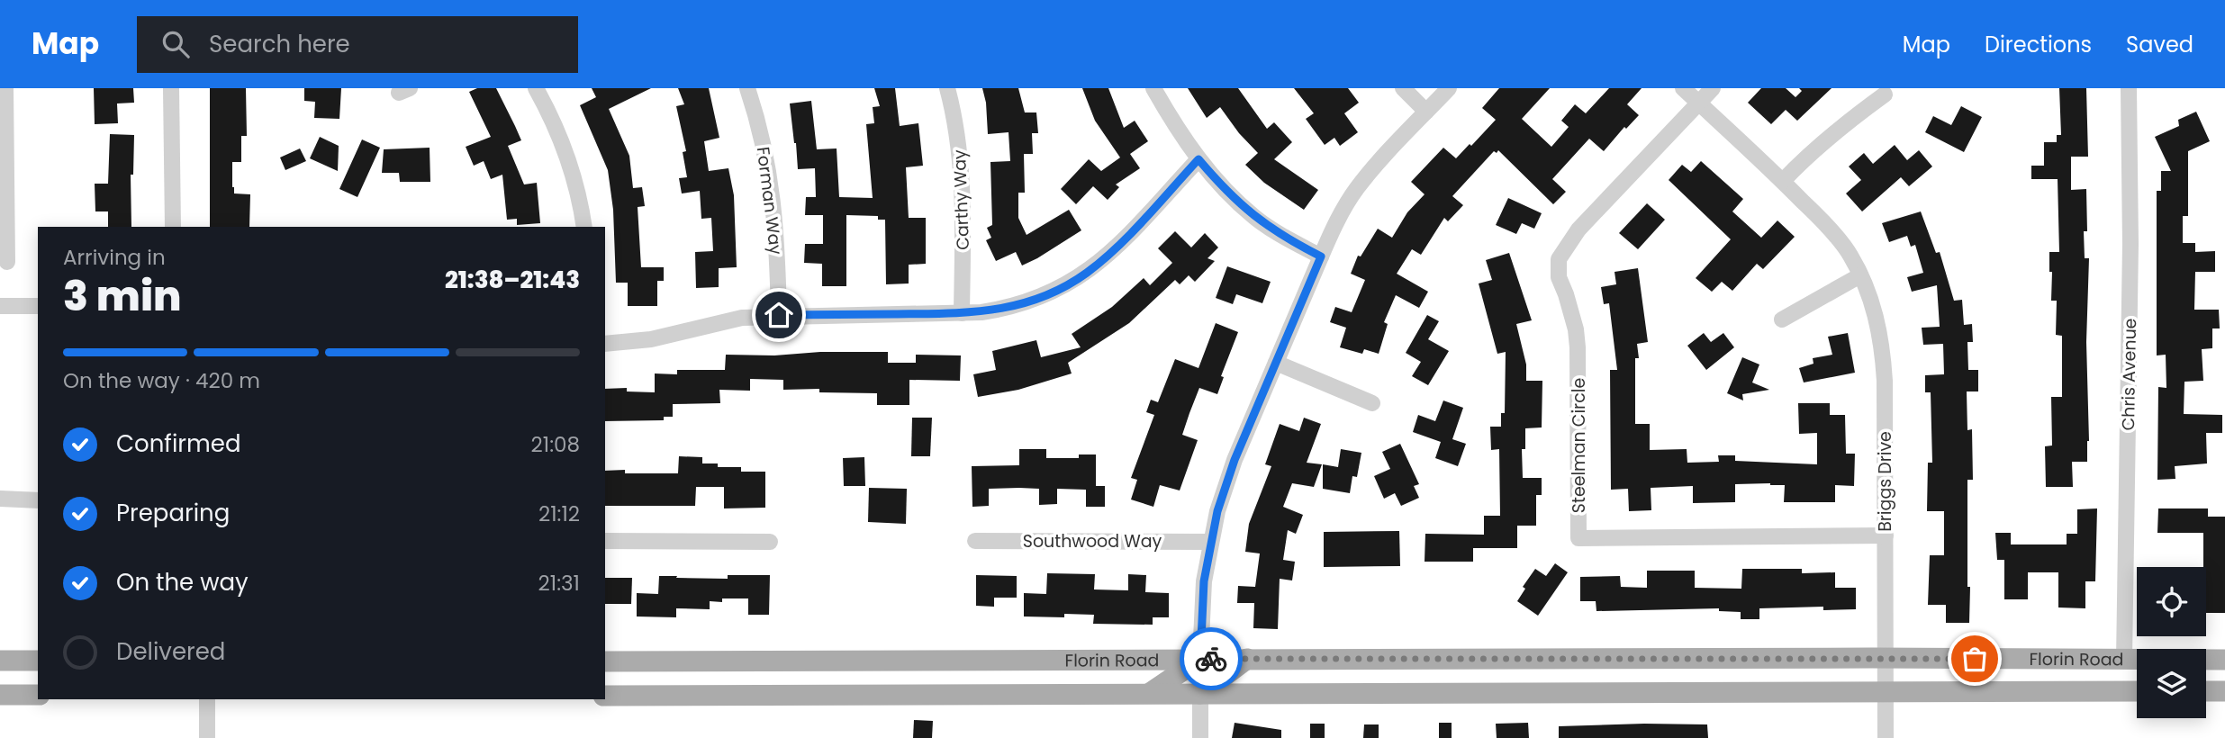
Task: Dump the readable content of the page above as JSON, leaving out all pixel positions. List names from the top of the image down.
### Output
{
  "streets": {
    "main road": ["Florin Road"],
    "street": [
      "Carthy Way",
      "Forman Way",
      "Chris Avenue",
      "Steelman Circle",
      "Briggs Drive",
      "Southwood Way"
    ]
  },
  "crossings": [
    ["Chris Avenue", "Florin Road"],
    ["Steelman Circle", "Briggs Drive"],
    ["Briggs Drive", "Florin Road"]
  ],
  "page": {
    "header": "Map",
    "search": "Search here",
    "nav": ["Map", "Directions", "Saved"],
    "heading": ["3 min", "Arriving in", "21:38–21:43"],
    "bar": "On the way · 420 m",
    "list": [
      ["Confirmed", "21:08"],
      ["Preparing", "21:12"],
      ["On the way", "21:31"],
      "Delivered"
    ]
  }
}
